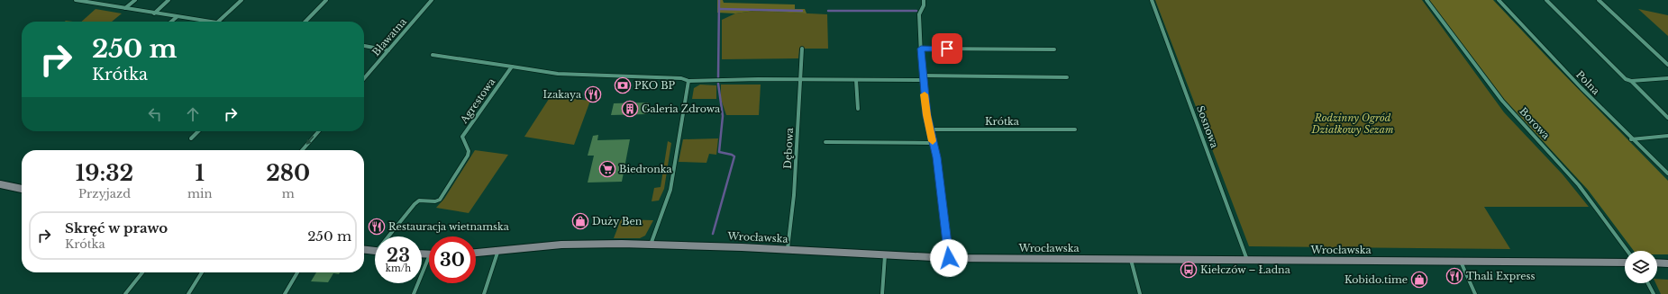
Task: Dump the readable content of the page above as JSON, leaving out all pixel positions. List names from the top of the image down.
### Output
{
  "streets": {
    "street": [
      "Bławatna",
      "Polna",
      "Agrestowa",
      "Krótka",
      "Borowa",
      "Sosnowa",
      "Dębowa",
      "Wrocławska"
    ]
  },
  "crossings": [
    ["Agrestowa", "Dębowa"],
    ["Sosnowa", "Wrocławska"],
    ["Dębowa", "Wrocławska"]
  ],
  "parks": ["Rodzinny Ogród Działkowy Sezam"],
  "places": {
    "bank": ["PKO BP"],
    "restaurant": ["Izakaya", "Restauracja wietnamska", "Thali Express"],
    "building": ["Galeria Zdrowa"],
    "supermarket": ["Biedronka"],
    "shop": ["Duży Ben", "Kobido.time"],
    "bus stop": ["Kiełczów – Ładna"]
  },
  "page": {
    "turn": ["250 m", "Krótka"],
    "eta": [
      "19:32",
      "Przyjazd",
      "1",
      "min",
      "280",
      "m"
    ],
    "list": [
      {
        "name": "Skręć w prawo",
        "note": "Krótka",
        "value": "250 m"
      }
    ],
    "speed": "23 km/h",
    "limit": "30"
  }
}
